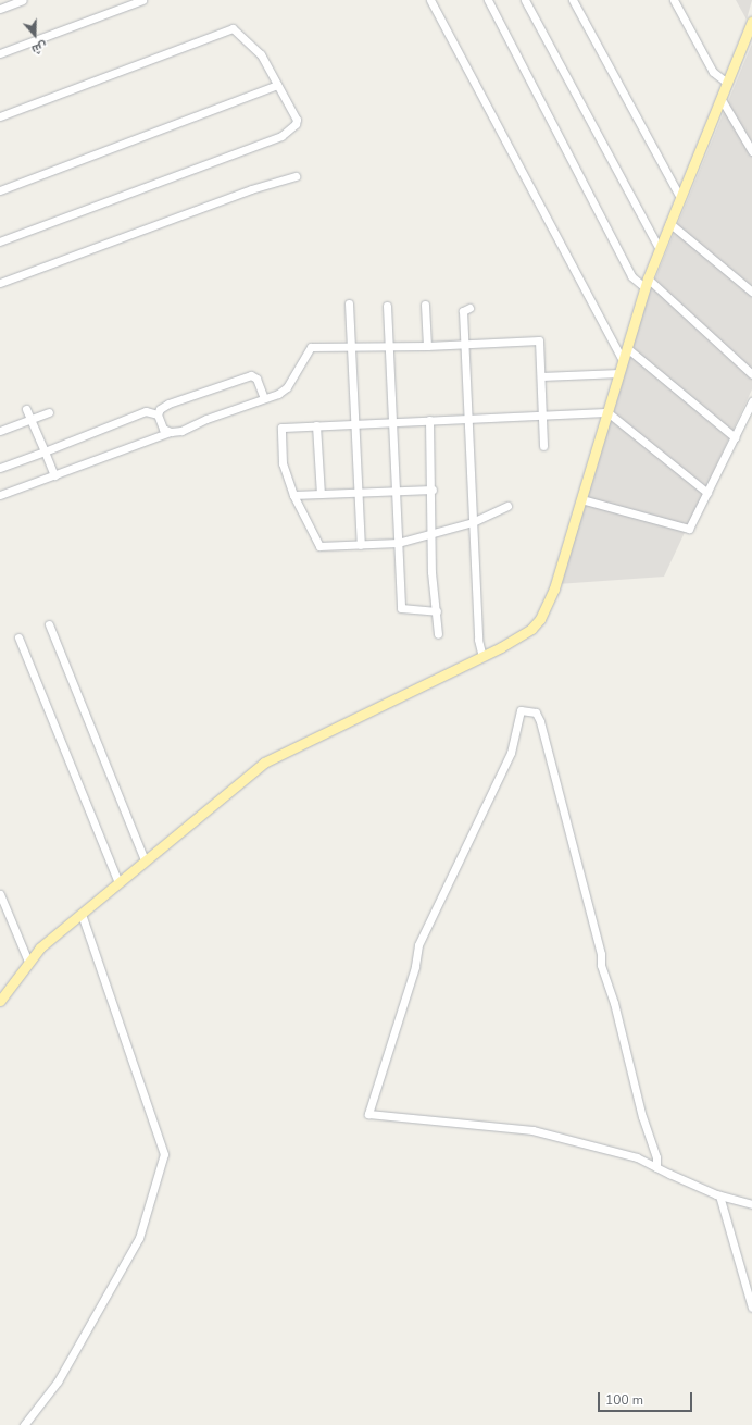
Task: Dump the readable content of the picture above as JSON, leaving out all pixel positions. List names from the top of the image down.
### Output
{
  "scale_bar": "100 m",
  "north": "bottom"
}
